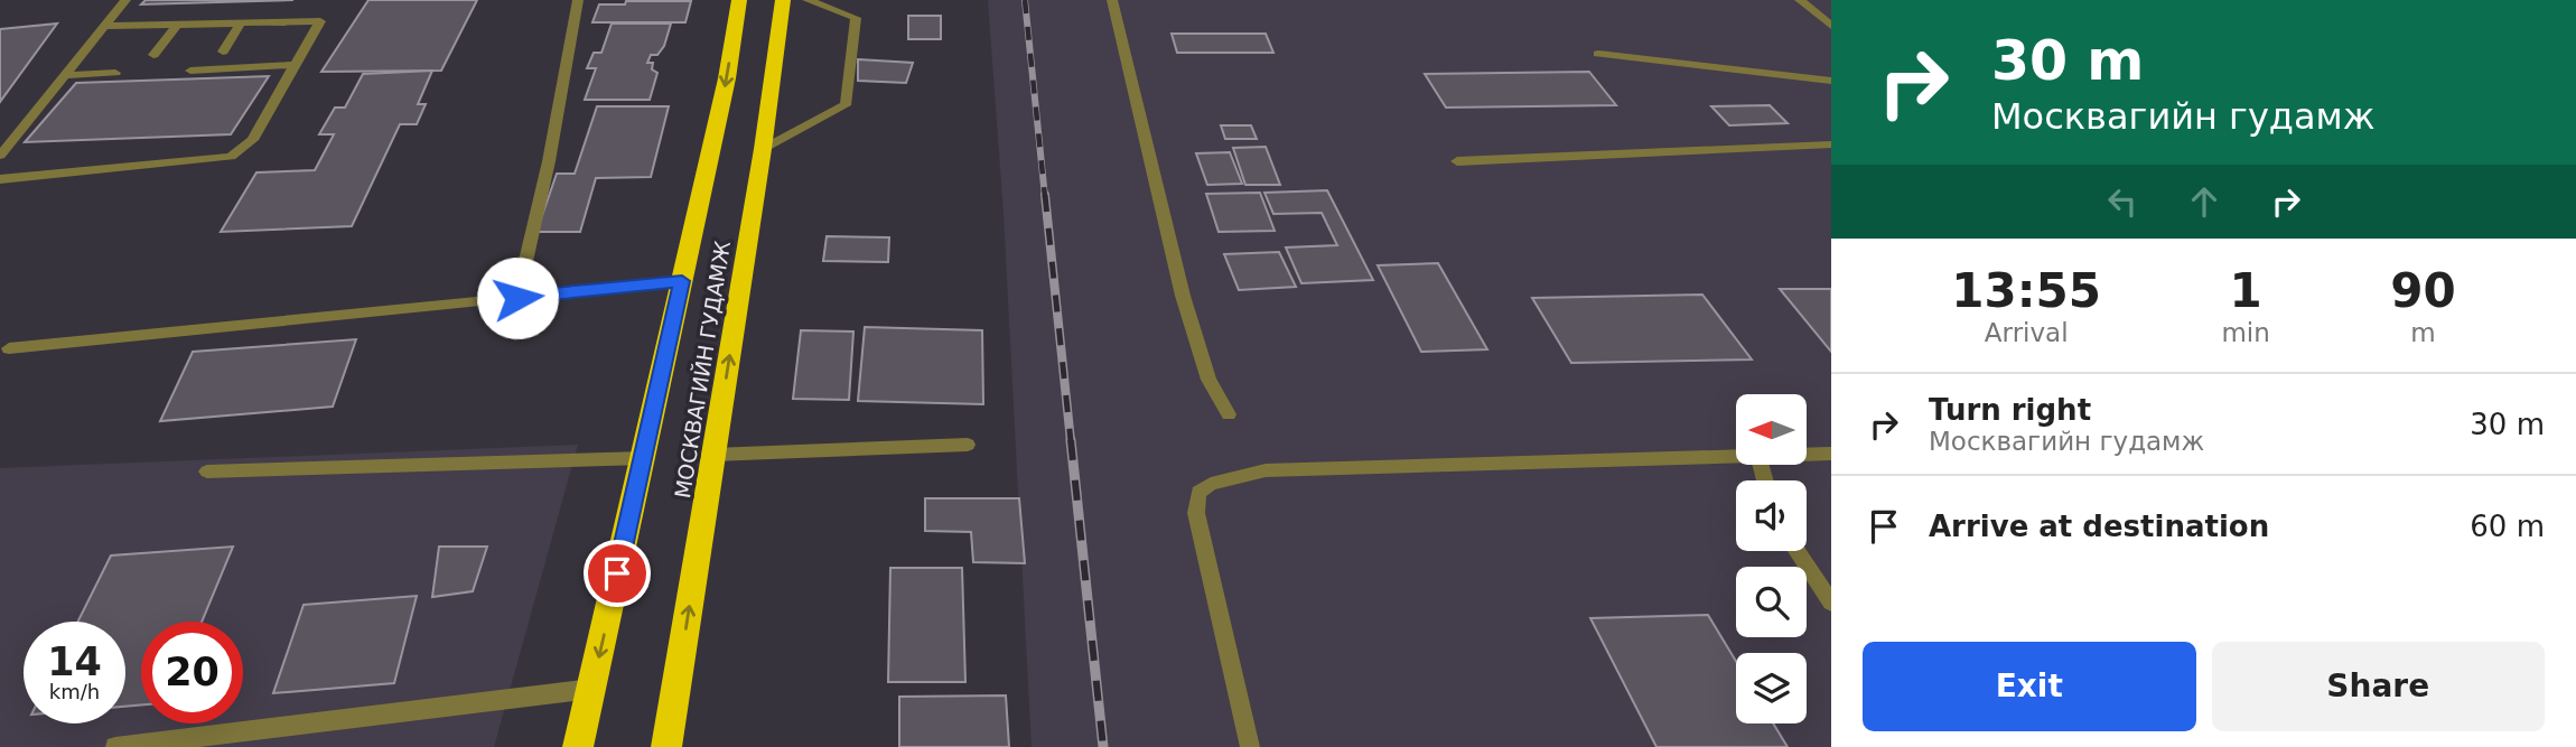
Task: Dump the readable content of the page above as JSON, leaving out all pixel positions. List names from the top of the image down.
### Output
{
  "streets": {
    "highway": ["МОСКВАГИЙН ГУДАМЖ"]
  },
  "north": "left",
  "page": {
    "turn": ["30 m", "Москвагийн гудамж"],
    "eta": [
      "13:55",
      "Arrival",
      "1",
      "min",
      "90",
      "m"
    ],
    "list": [
      {
        "name": "Turn right",
        "note": "Москвагийн гудамж",
        "value": "30 m"
      },
      {
        "name": "Arrive at destination",
        "value": "60 m"
      }
    ],
    "speed": "14 km/h",
    "limit": "20",
    "buttons": ["Exit", "Share"]
  }
}
